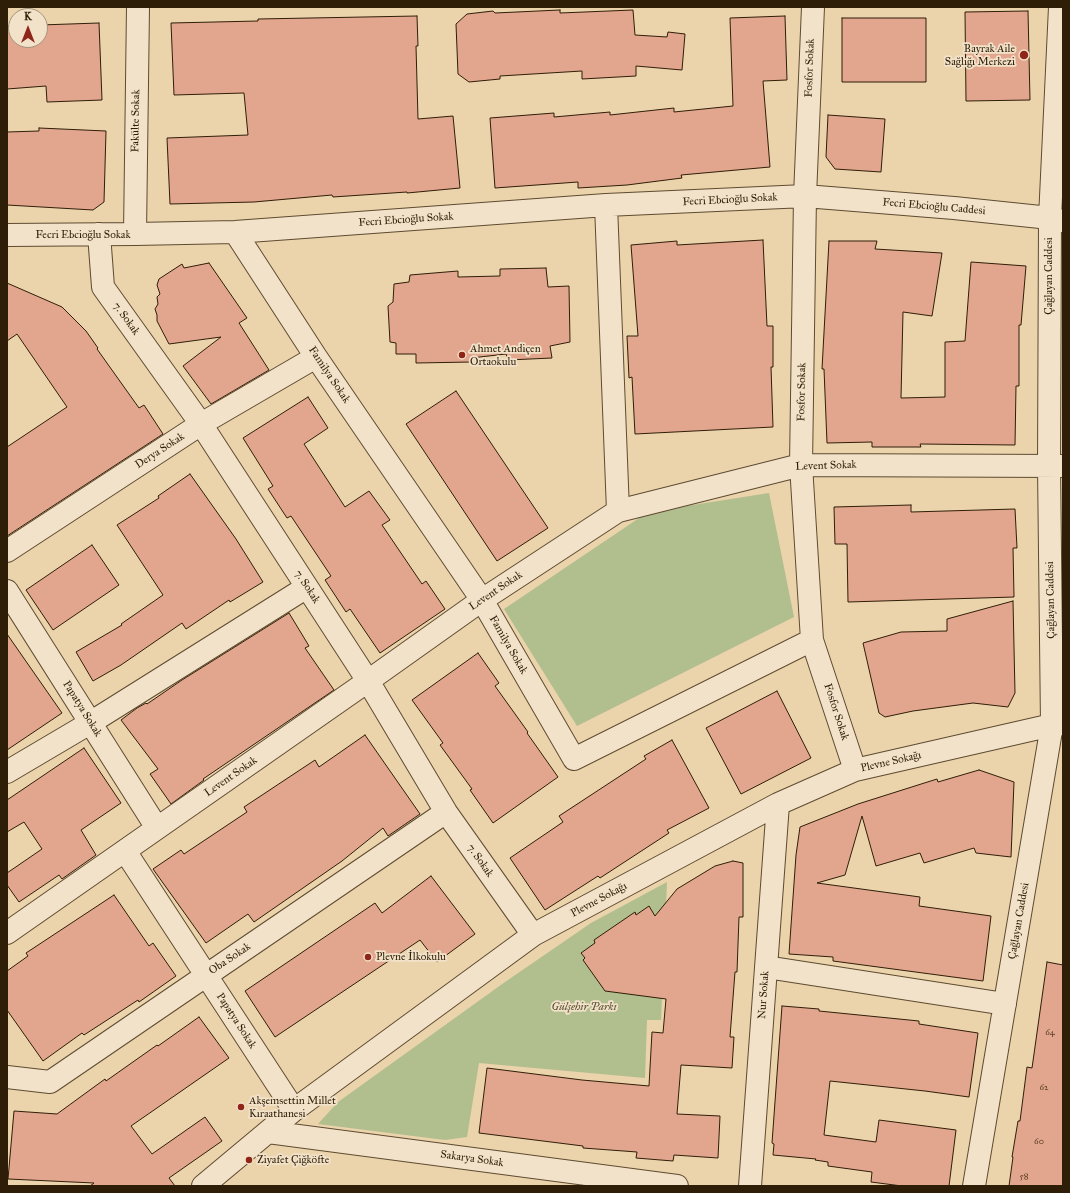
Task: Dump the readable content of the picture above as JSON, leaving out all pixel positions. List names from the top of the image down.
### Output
{
  "streets": {
    "street": [
      "Fosfor Sokak",
      "Fakülte Sokak",
      "Fecri Ebcioğlu Sokak",
      "Fecri Ebcioğlu Caddesi",
      "Çağlayan Caddesi",
      "7. Sokak",
      "Familya Sokak",
      "Derya Sokak",
      "Levent Sokak",
      "Papatya Sokak",
      "Plevne Sokağı",
      "Oba Sokak",
      "Nur Sokak",
      "Sakarya Sokak"
    ]
  },
  "crossings": [
    ["Fosfor Sokak", "Fecri Ebcioğlu Sokak"],
    ["Fosfor Sokak", "Fecri Ebcioğlu Caddesi"],
    ["Fosfor Sokak", "Familya Sokak"],
    ["Fosfor Sokak", "Levent Sokak"],
    ["Fosfor Sokak", "Plevne Sokağı"],
    ["Fakülte Sokak", "Fecri Ebcioğlu Sokak"],
    ["Fecri Ebcioğlu Sokak", "Fecri Ebcioğlu Caddesi"],
    ["Fecri Ebcioğlu Sokak", "7. Sokak"],
    ["Fecri Ebcioğlu Sokak", "Familya Sokak"],
    ["Fecri Ebcioğlu Caddesi", "Çağlayan Caddesi"],
    ["Çağlayan Caddesi", "Levent Sokak"],
    ["Çağlayan Caddesi", "Plevne Sokağı"],
    ["7. Sokak", "Derya Sokak"],
    ["7. Sokak", "Levent Sokak"],
    ["7. Sokak", "Plevne Sokağı"],
    ["7. Sokak", "Oba Sokak"],
    ["Familya Sokak", "Derya Sokak"],
    ["Familya Sokak", "Levent Sokak"],
    ["Levent Sokak", "Papatya Sokak"],
    ["Papatya Sokak", "Plevne Sokağı"],
    ["Papatya Sokak", "Oba Sokak"],
    ["Plevne Sokağı", "Nur Sokak"],
    ["Plevne Sokağı", "Sakarya Sokak"]
  ],
  "parks": ["Gülşehir Parkı"],
  "places": [
    "Bayrak Aile Sağlığı Merkezi",
    "Ahmet Andiçen Ortaokulu",
    "Plevne İlkokulu",
    "Akşemsettin Millet Kıraathanesi",
    "Ziyafet Çiğköfte"
  ],
  "house_numbers": [
    "64",
    "62",
    "60",
    "58"
  ],
  "north": "top"
}
